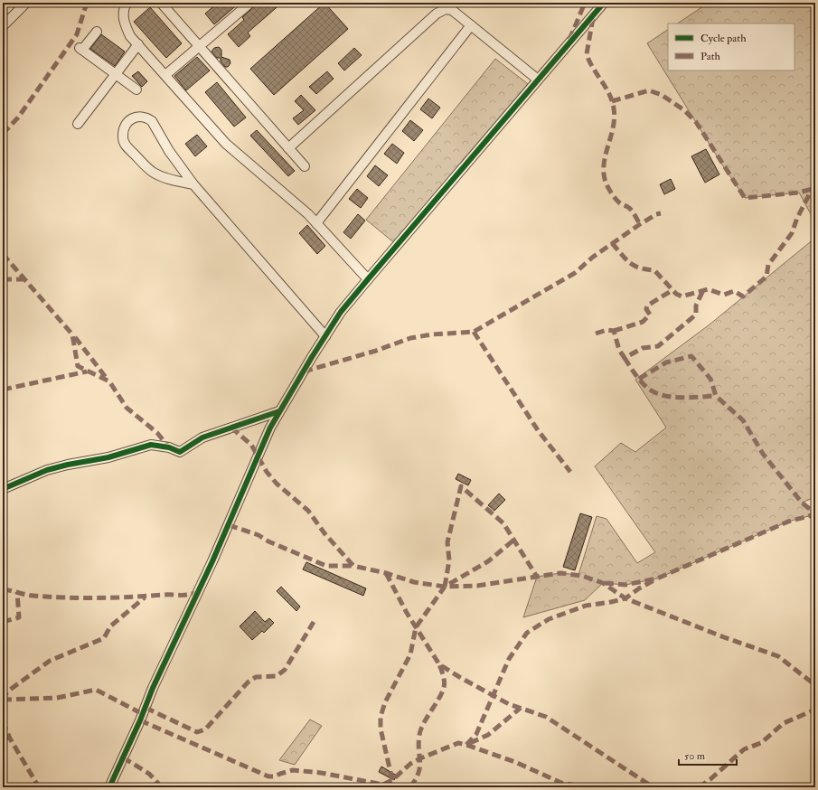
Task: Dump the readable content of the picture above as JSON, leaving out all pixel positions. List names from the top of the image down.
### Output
{
  "legend": ["Cycle path", "Path"],
  "scale_bar": "50 m"
}
